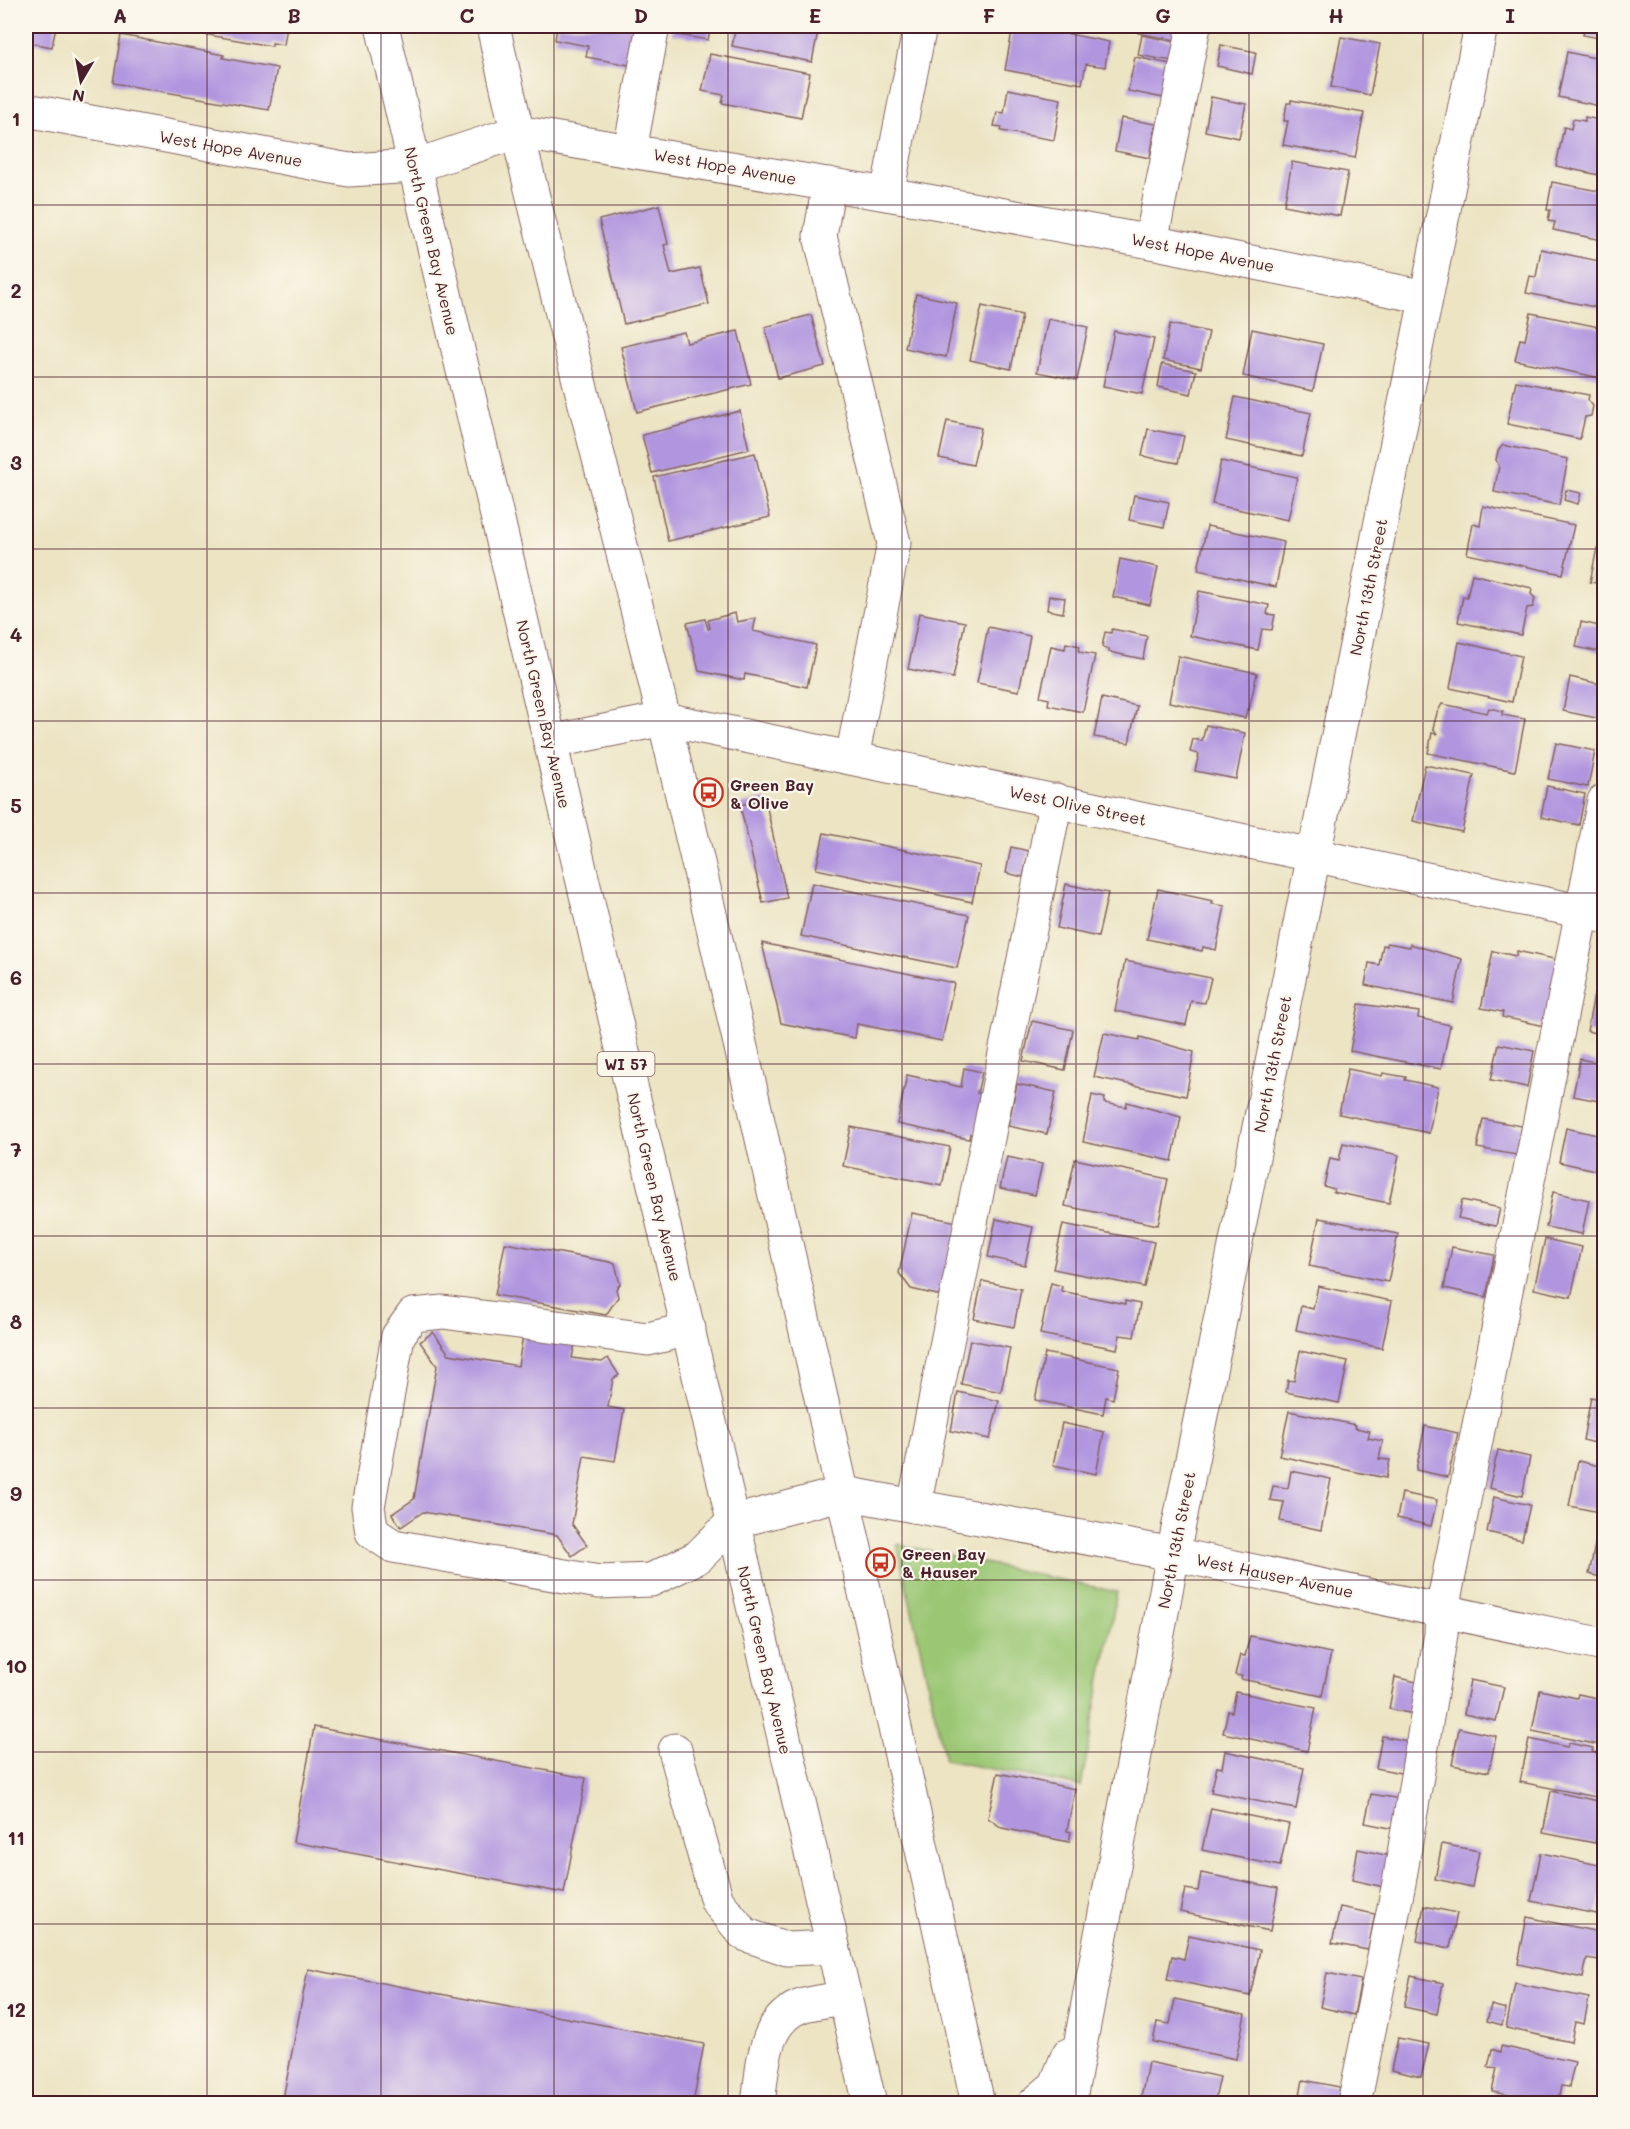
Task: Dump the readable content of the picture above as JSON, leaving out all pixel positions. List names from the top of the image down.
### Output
{
  "streets": {
    "street": [
      "West Hope Avenue",
      "North Green Bay Avenue",
      "North 13th Street",
      "West Olive Street",
      "WI 57",
      "West Hauser Avenue"
    ]
  },
  "crossings": [
    ["West Hope Avenue", "North Green Bay Avenue"],
    ["West Hope Avenue", "North 13th Street"],
    ["North Green Bay Avenue", "West Olive Street"],
    ["North Green Bay Avenue", "West Hauser Avenue"],
    ["North 13th Street", "West Olive Street"],
    ["North 13th Street", "West Hauser Avenue"]
  ],
  "places": {
    "bus stop": ["Green Bay & Olive", "Green Bay & Hauser"]
  },
  "north": "bottom",
  "grid": {
    "columns": [
      "A",
      "B",
      "C",
      "D",
      "E",
      "F",
      "G",
      "H",
      "I"
    ],
    "rows": [
      "1",
      "2",
      "3",
      "4",
      "5",
      "6",
      "7",
      "8",
      "9",
      "10",
      "11",
      "12"
    ]
  }
}
